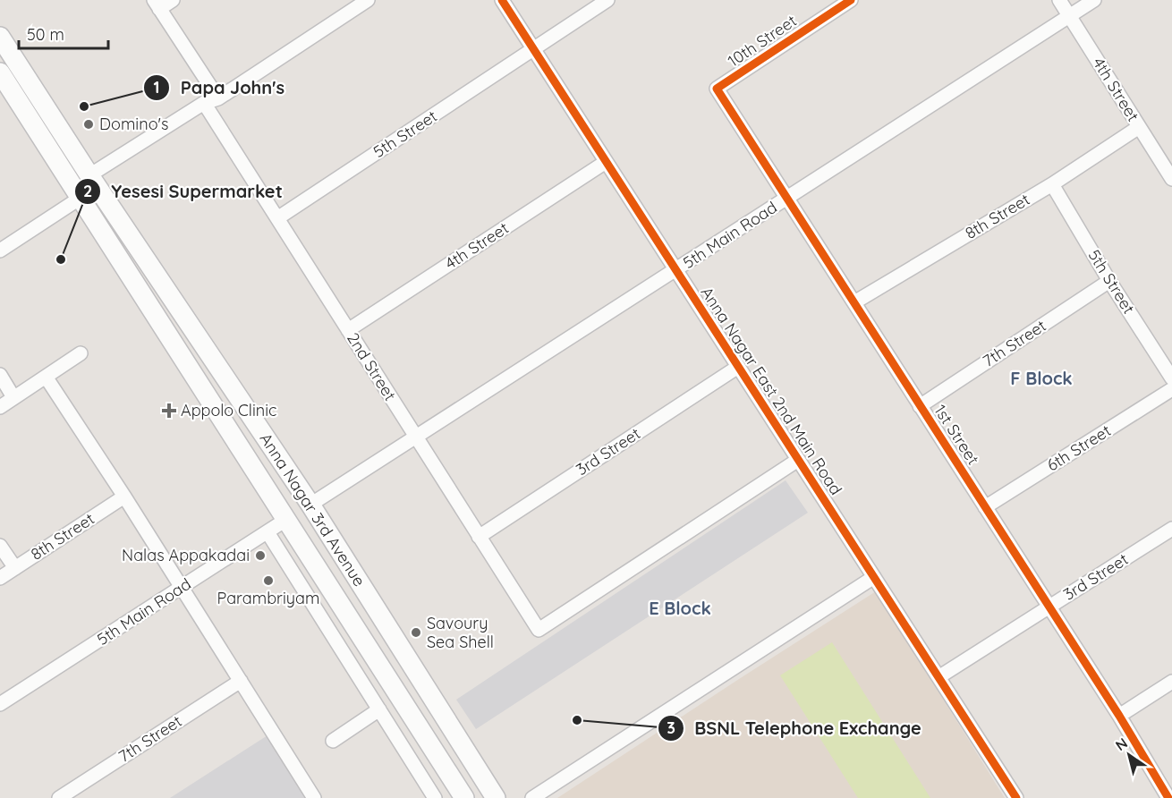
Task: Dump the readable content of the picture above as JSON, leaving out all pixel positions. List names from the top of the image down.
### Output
{
  "streets": {
    "main road": ["Anna Nagar 3rd Avenue"],
    "street": [
      "10th Street",
      "4th Street",
      "5th Street",
      "8th Street",
      "5th Main Road",
      "7th Street",
      "2nd Street",
      "Anna Nagar East 2nd Main Road",
      "1st Street",
      "6th Street",
      "3rd Street"
    ]
  },
  "crossings": [
    ["10th Street", "1st Street"],
    ["4th Street", "8th Street"],
    ["4th Street", "5th Main Road"],
    ["4th Street", "2nd Street"],
    ["4th Street", "Anna Nagar East 2nd Main Road"],
    ["5th Street", "8th Street"],
    ["5th Street", "7th Street"],
    ["5th Street", "2nd Street"],
    ["5th Street", "Anna Nagar East 2nd Main Road"],
    ["8th Street", "1st Street"],
    ["5th Main Road", "2nd Street"],
    ["5th Main Road", "Anna Nagar East 2nd Main Road"],
    ["5th Main Road", "1st Street"],
    ["5th Main Road", "Anna Nagar 3rd Avenue"],
    ["7th Street", "1st Street"],
    ["2nd Street", "Anna Nagar East 2nd Main Road"],
    ["2nd Street", "3rd Street"],
    ["Anna Nagar East 2nd Main Road", "3rd Street"],
    ["1st Street", "6th Street"],
    ["1st Street", "3rd Street"]
  ],
  "districts": ["F Block", "E Block"],
  "places": {
    "other": [
      "Papa John's",
      "Domino's",
      "Yesesi Supermarket",
      "Nalas Appakadai",
      "Parambriyam",
      "Savoury Sea Shell",
      "BSNL Telephone Exchange"
    ],
    "health": ["Appolo Clinic"]
  },
  "scale_bar": "50 m",
  "north": "top left"
}
